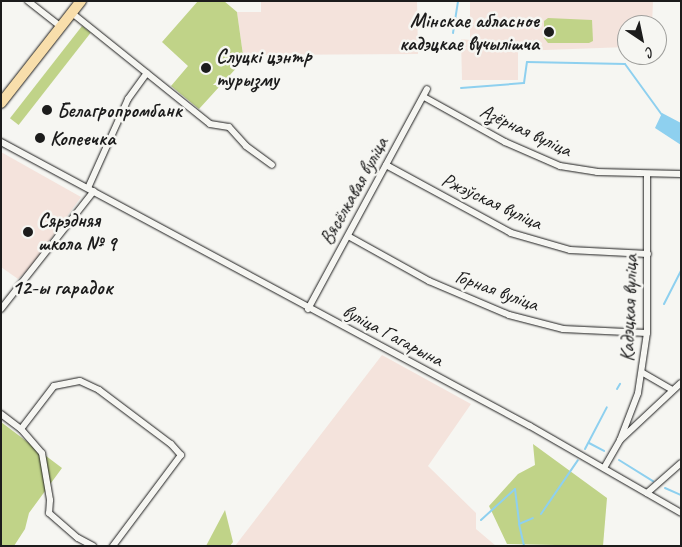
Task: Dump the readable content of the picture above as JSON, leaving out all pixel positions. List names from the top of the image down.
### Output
{
  "streets": {
    "street": [
      "Азёрная вуліца",
      "Вясёлкавая вуліца",
      "Ржэўская вуліца",
      "Горная вуліца",
      "Кадэцкая вуліца",
      "вуліца Гагарына"
    ]
  },
  "crossings": [
    ["Азёрная вуліца", "Вясёлкавая вуліца"],
    ["Азёрная вуліца", "Кадэцкая вуліца"],
    ["Вясёлкавая вуліца", "Ржэўская вуліца"],
    ["Вясёлкавая вуліца", "Горная вуліца"],
    ["Вясёлкавая вуліца", "вуліца Гагарына"],
    ["Ржэўская вуліца", "Кадэцкая вуліца"],
    ["Горная вуліца", "Кадэцкая вуліца"]
  ],
  "districts": ["12-ы гарадок"],
  "places": [
    "Мінскае абласное кадэцкае вучылішча",
    "Слуцкі цэнтр турызму",
    "Белагропромбанк",
    "Копеечка",
    "Сярэдняя школа № 9"
  ],
  "north": "bottom right"
}
